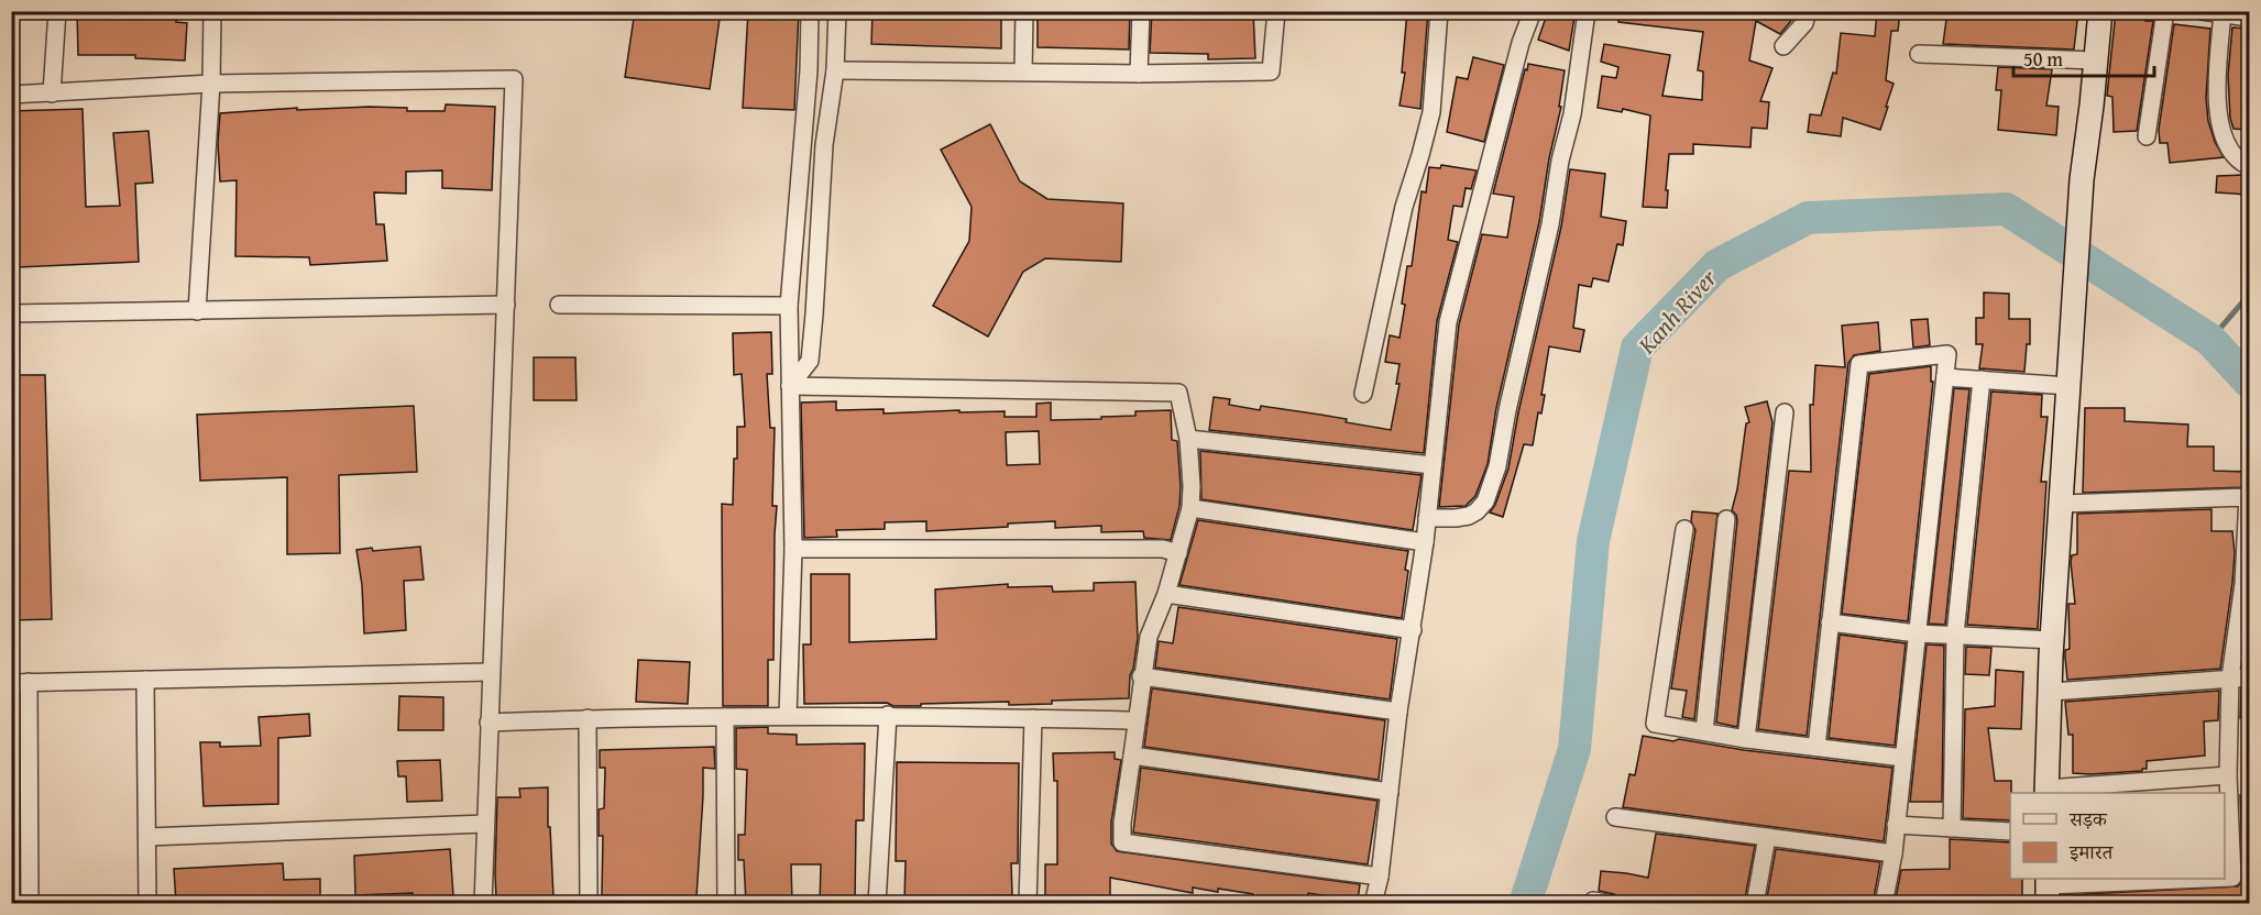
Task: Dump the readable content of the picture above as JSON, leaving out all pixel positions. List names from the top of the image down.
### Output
{
  "water": ["Kanh River"],
  "legend": ["सड़क", "इमारत"],
  "scale_bar": "50 m"
}
